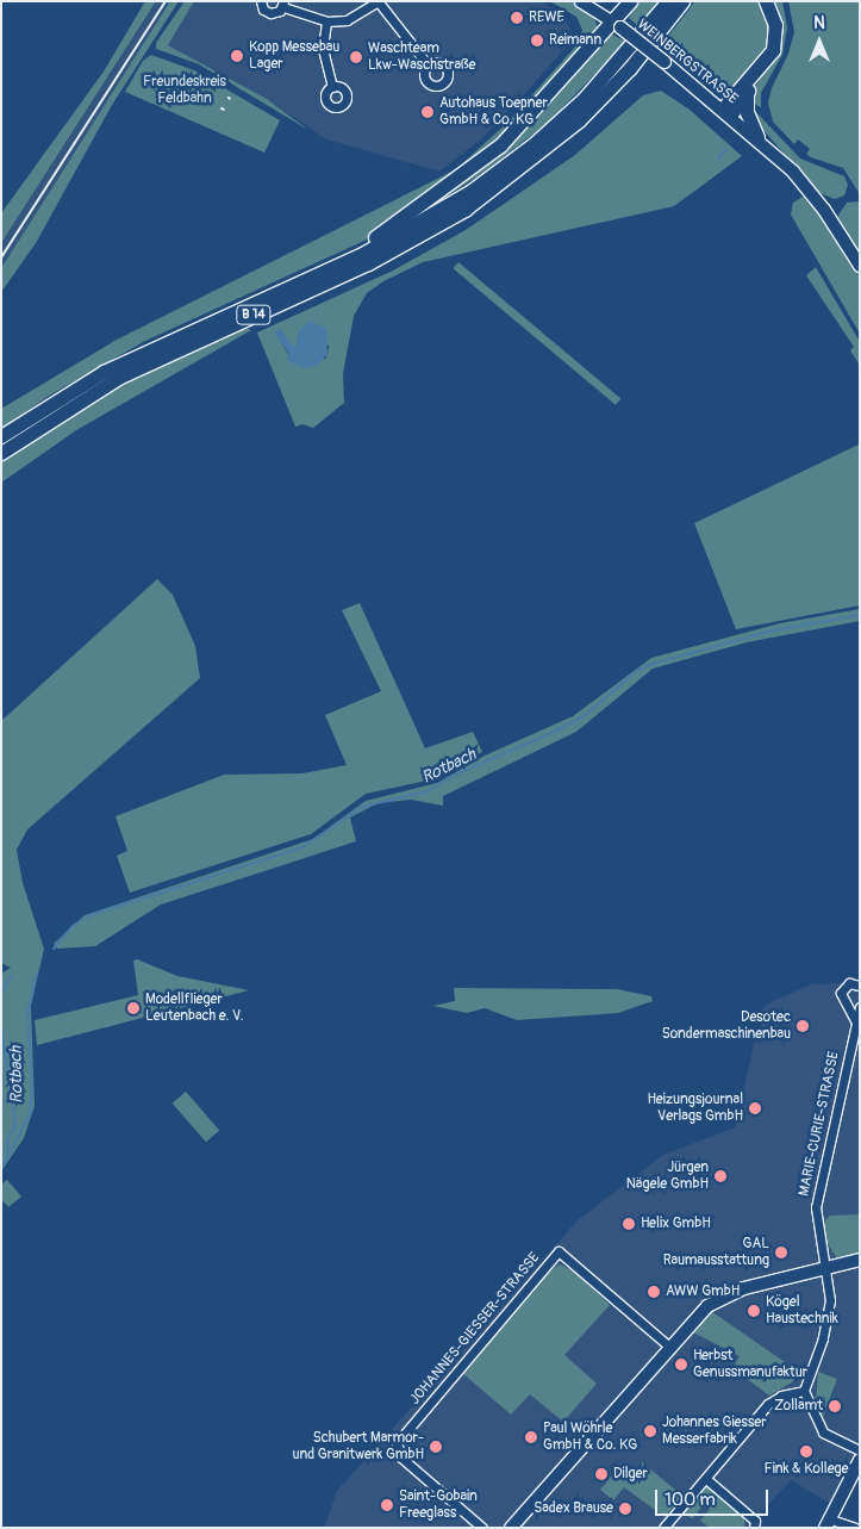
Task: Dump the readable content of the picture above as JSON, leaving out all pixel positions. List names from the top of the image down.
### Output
{
  "streets": {
    "highway": ["B 14"],
    "main road": ["WEINBERGSTRASSE"],
    "street": ["MARIE-CURIE-STRASSE", "JOHANNES-GIESSER-STRASSE"]
  },
  "water": ["Rotbach"],
  "parks": ["Freundeskreis Feldbahn"],
  "places": [
    "REWE",
    "Reimann",
    "Kopp Messebau Lager",
    "Waschteam Lkw-Waschstraße",
    "Autohaus Toepner GmbH & Co. KG",
    "Modellflieger Leutenbach e. V.",
    "Desotec Sondermaschinenbau",
    "Heizungsjournal Verlags GmbH",
    "Jürgen Nägele GmbH",
    "Helix GmbH",
    "GAL Raumausstattung",
    "AWW GmbH",
    "Kögel Haustechnik",
    "Herbst Genussmanufaktur",
    "Zollamt",
    "Johannes Giesser Messerfabrik",
    "Paul Wöhrle GmbH & Co. KG",
    "Schubert Marmor- und Granitwerk GmbH",
    "Fink & Kollege",
    "Dilger",
    "Saint-Gobain Freeglass",
    "Sadex Brause"
  ],
  "scale_bar": "100 m",
  "north": "top"
}
